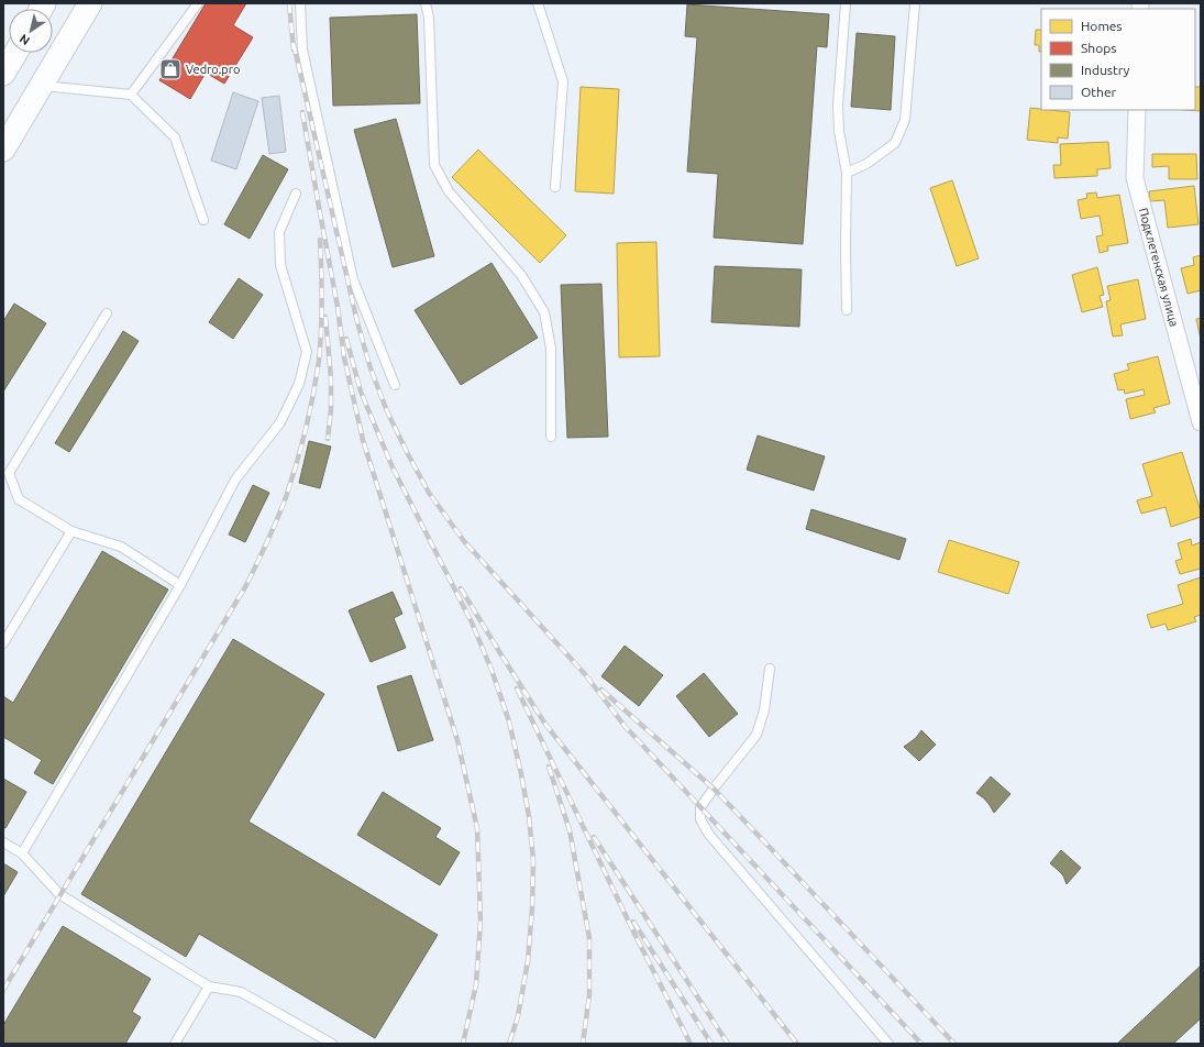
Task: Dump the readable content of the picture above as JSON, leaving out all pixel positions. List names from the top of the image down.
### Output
{
  "streets": {
    "street": ["Подклетенская улица"]
  },
  "places": {
    "shop": ["Vedro.pro"]
  },
  "legend": [
    "Homes",
    "Shops",
    "Industry",
    "Other"
  ],
  "north": "bottom left"
}
